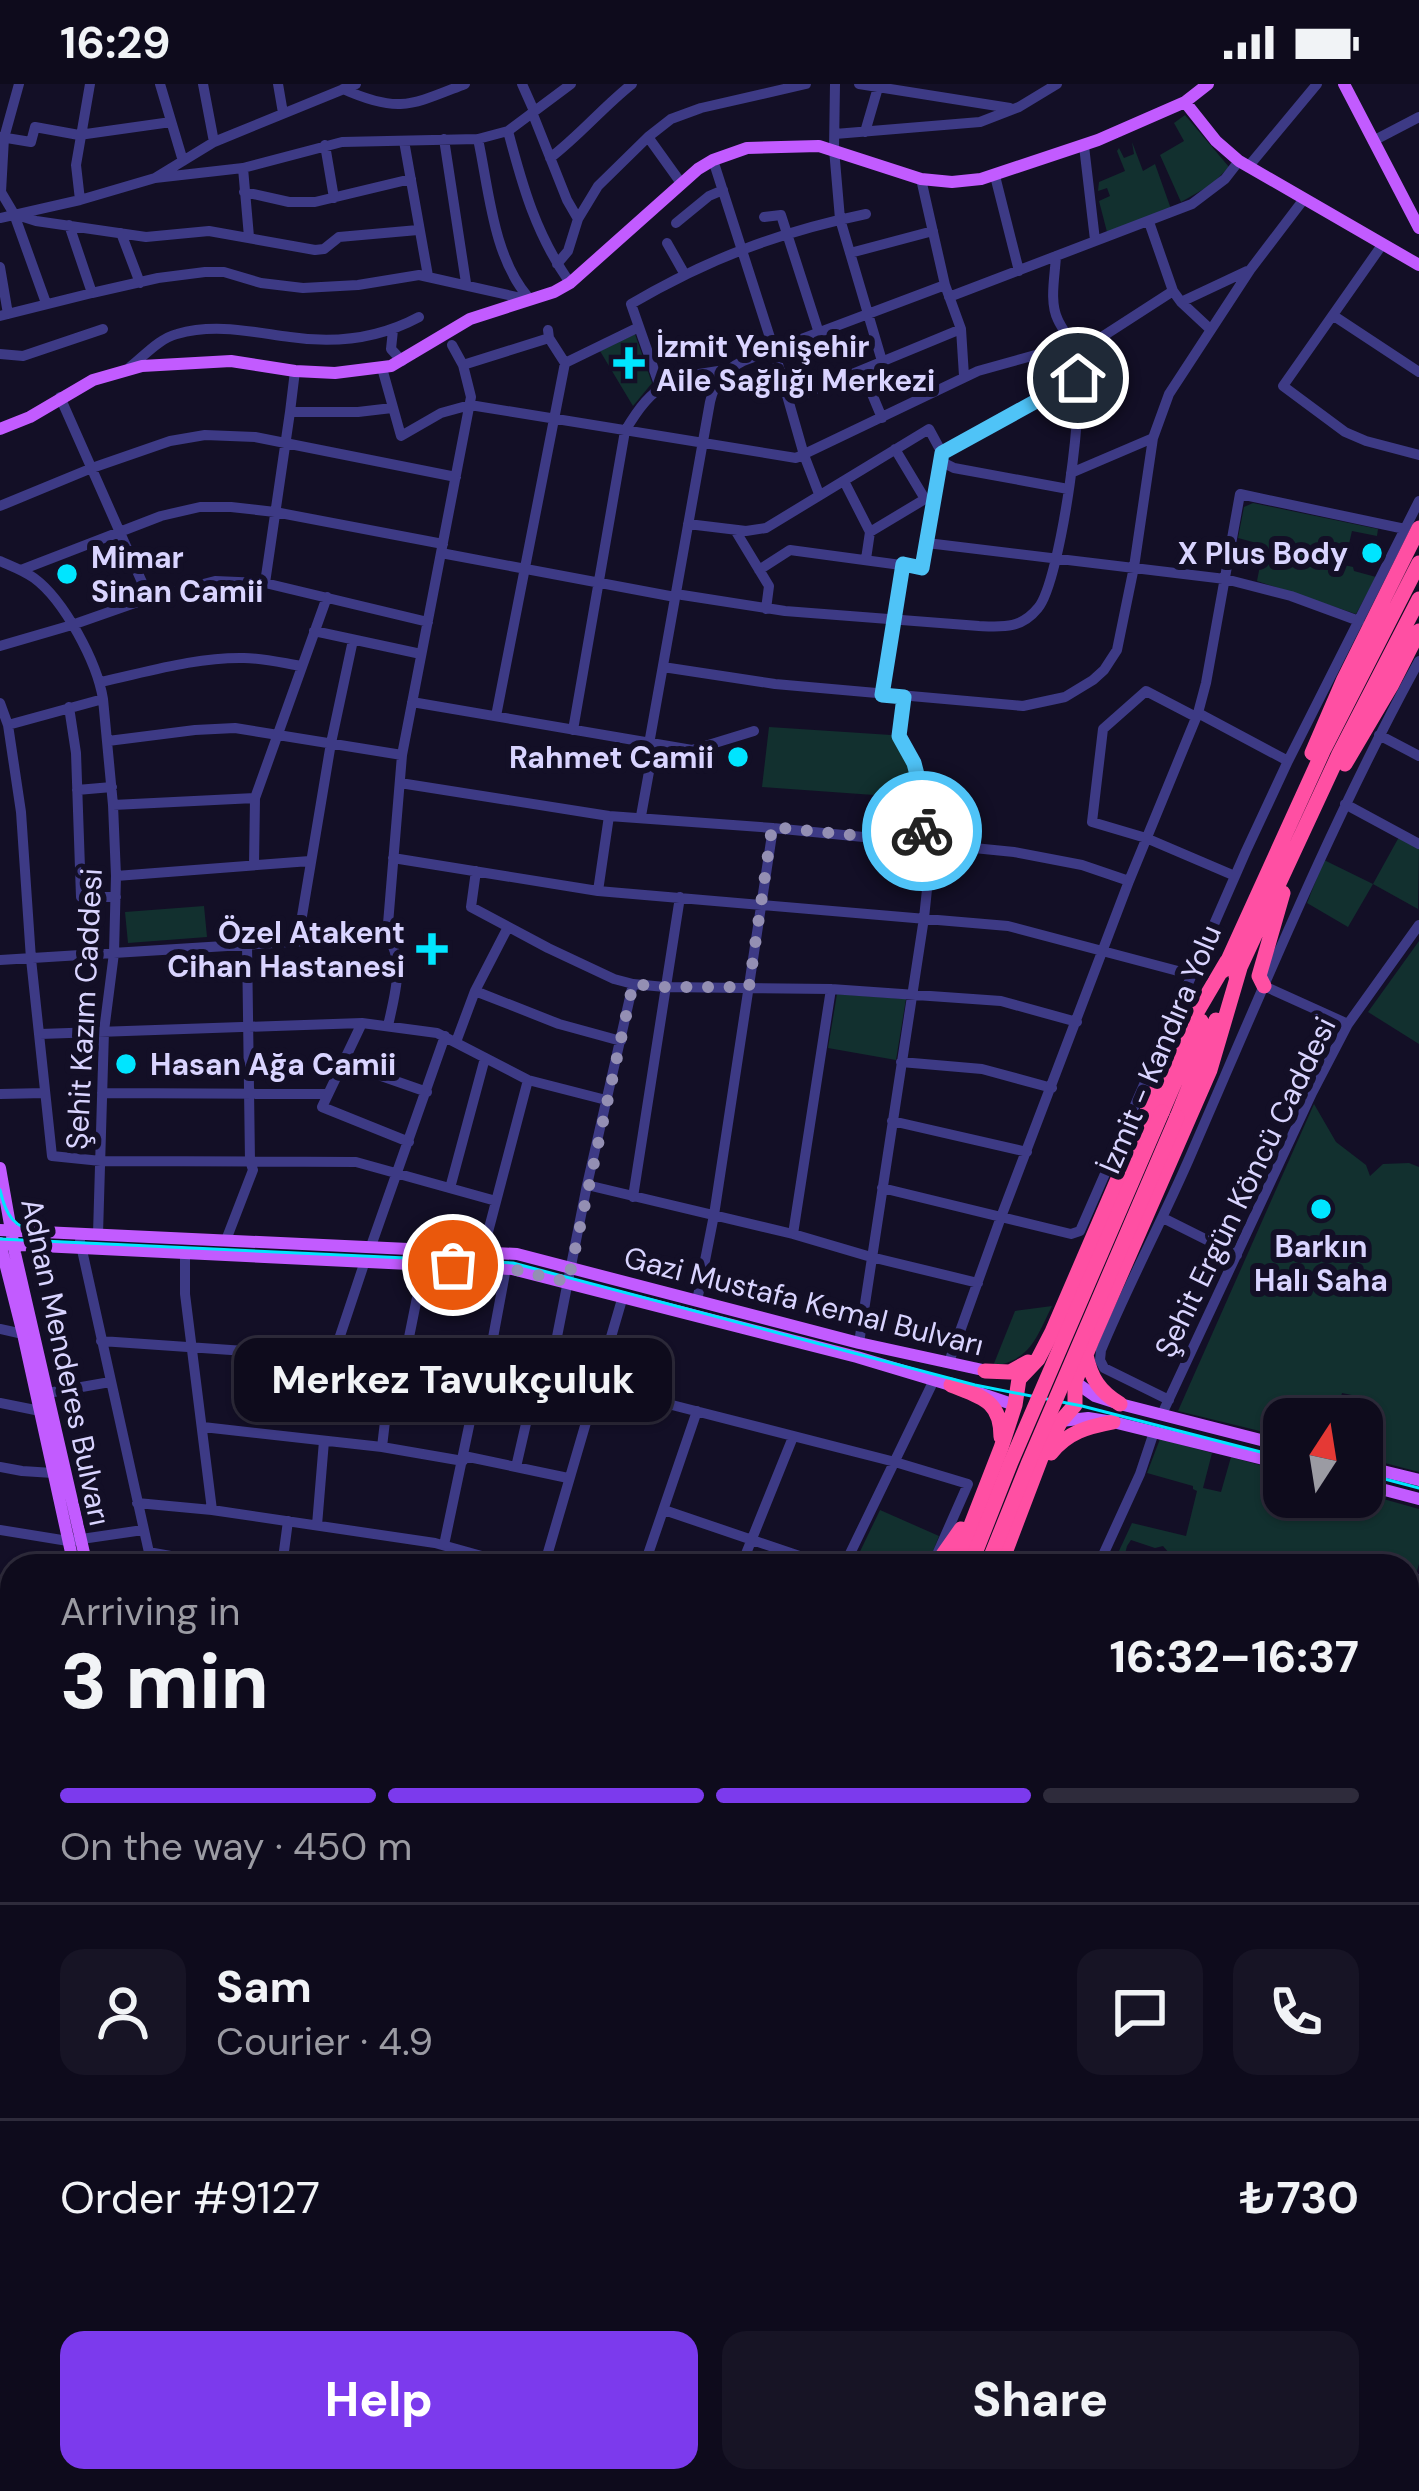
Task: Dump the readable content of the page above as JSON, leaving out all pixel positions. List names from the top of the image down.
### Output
{
  "streets": {
    "highway": ["İzmit - Kandıra Yolu"],
    "main road": ["Gazi Mustafa Kemal Bulvarı", "Adnan Menderes Bulvarı"],
    "street": ["Şehit Kazım Caddesi", "Şehit Ergün Köncü Caddesi"]
  },
  "crossings": [
    ["Şehit Kazım Caddesi", "Gazi Mustafa Kemal Bulvarı"],
    ["Gazi Mustafa Kemal Bulvarı", "Adnan Menderes Bulvarı"]
  ],
  "places": {
    "health": ["İzmit Yenişehir Aile Sağlığı Merkezi", "Özel Atakent Cihan Hastanesi"],
    "other": [
      "X Plus Body",
      "Mimar Sinan Camii",
      "Rahmet Camii",
      "Hasan Ağa Camii",
      "Barkın Halı Saha",
      "Merkez Tavukçuluk"
    ]
  },
  "north": "top",
  "page": {
    "status": "16:29",
    "bubble": "Merkez Tavukçuluk",
    "heading": ["3 min", "Arriving in", "16:32–16:37"],
    "panel": [
      "Sam",
      "Courier · 4.9",
      "Order #9127",
      "₺730"
    ],
    "bar": "On the way · 450 m",
    "buttons": ["Help", "Share"]
  }
}
